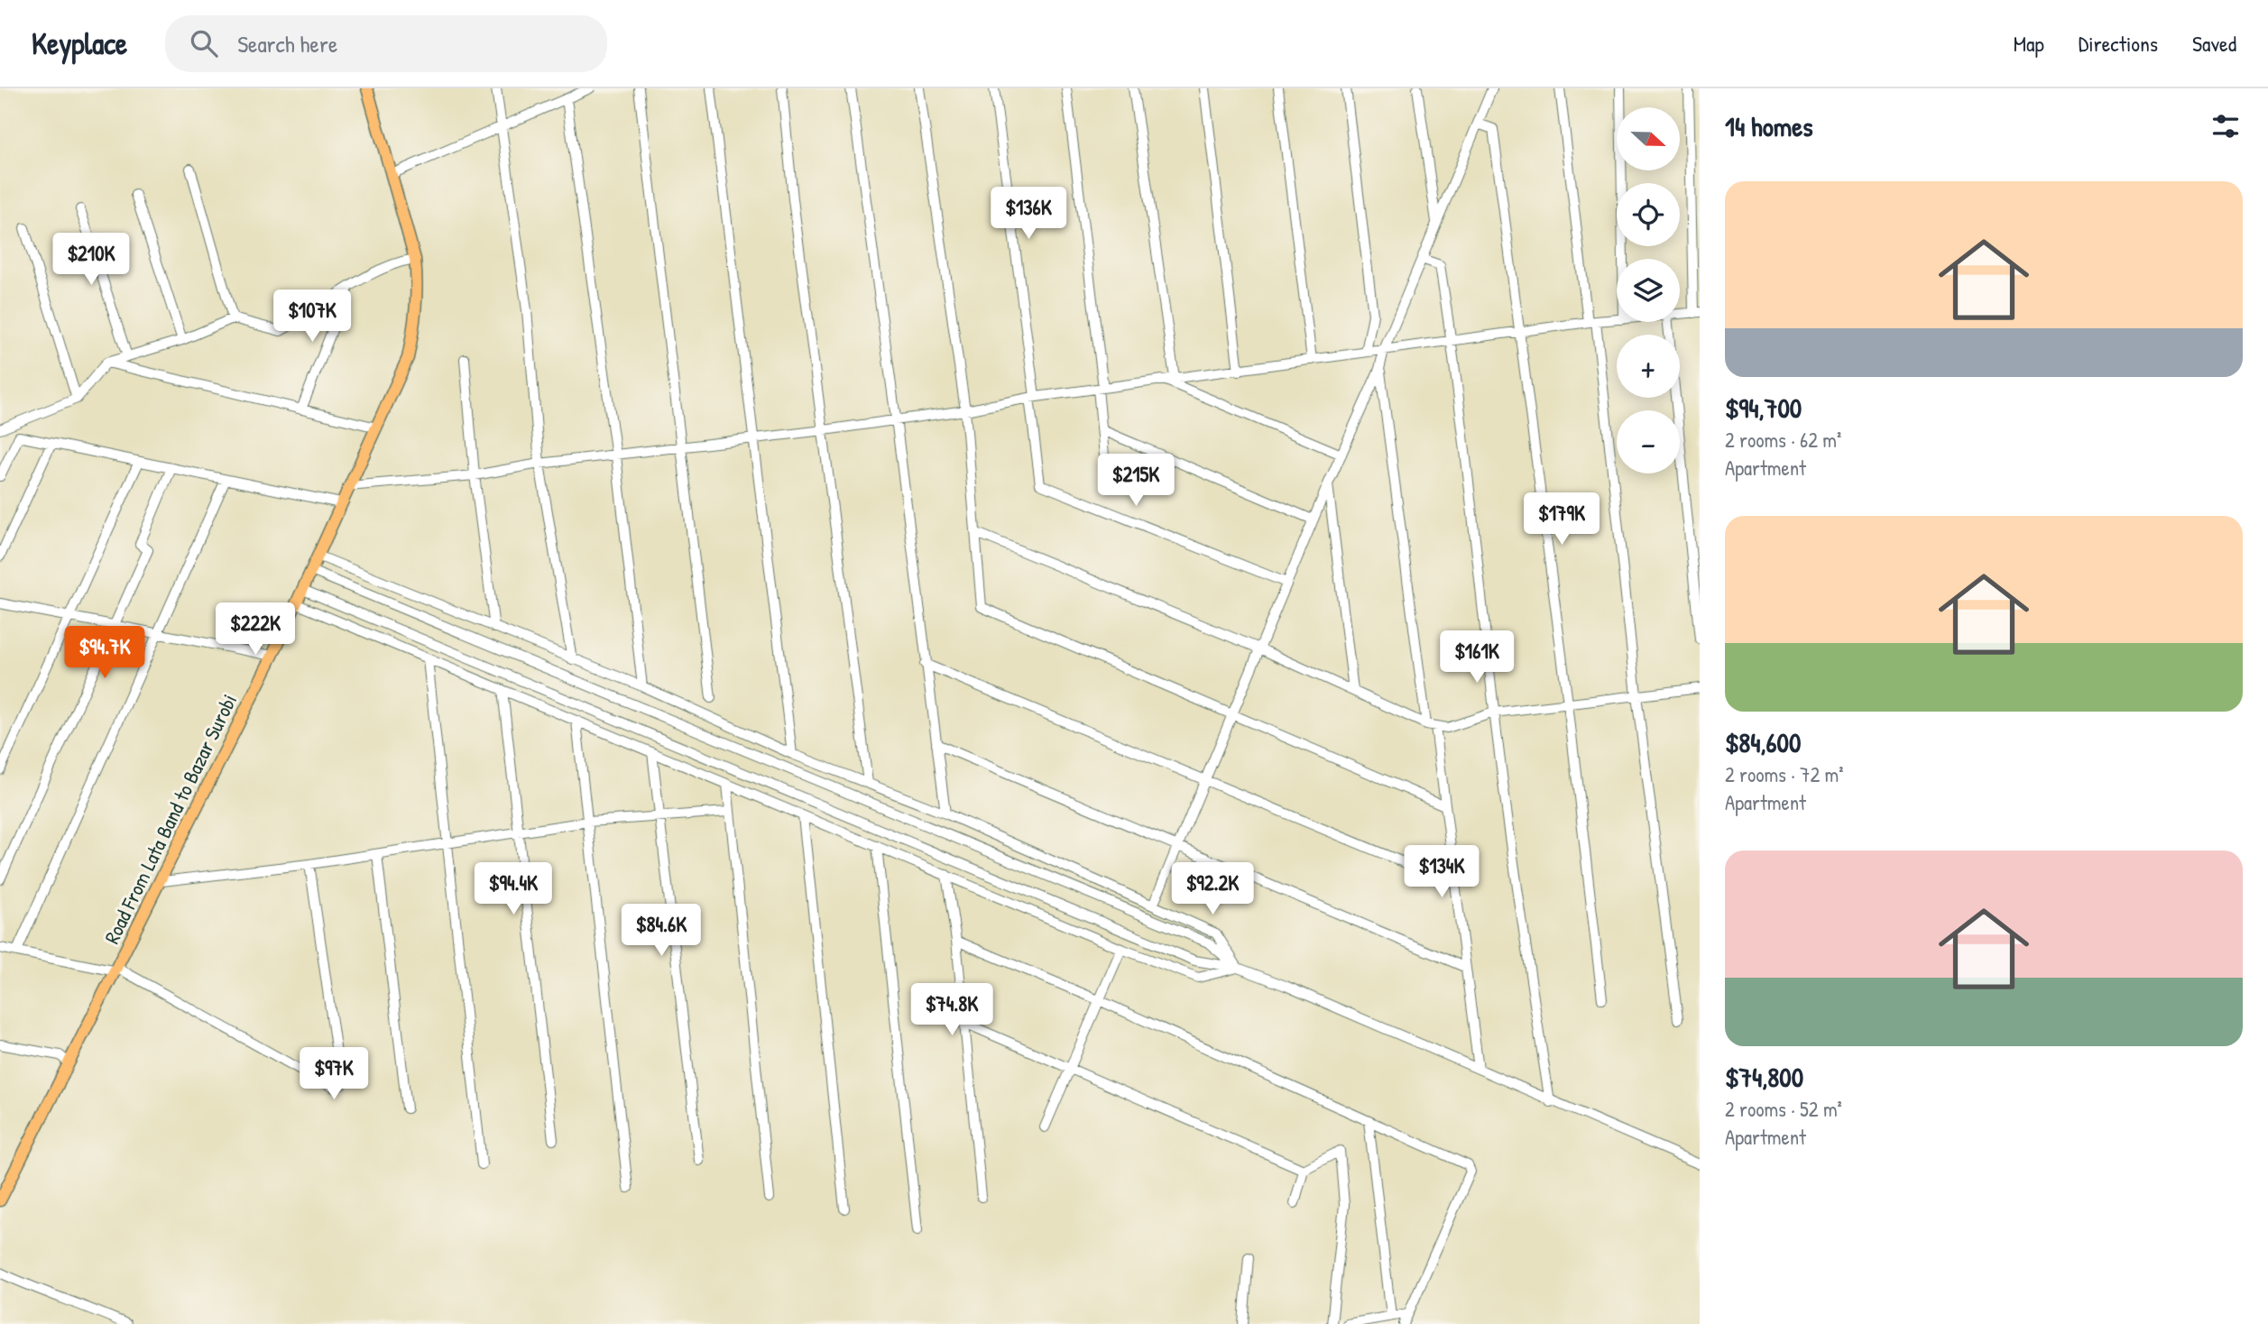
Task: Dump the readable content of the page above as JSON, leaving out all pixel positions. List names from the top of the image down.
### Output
{
  "streets": {
    "main road": ["Road From Lata Band to Bazar Surobi"]
  },
  "north": "right",
  "page": {
    "header": "Keyplace",
    "search": "Search here",
    "nav": ["Map", "Directions", "Saved"],
    "heading": "14 homes",
    "map_buttons": ["+", "−"],
    "list": [
      {
        "name": "$94,700",
        "note": "2 rooms · 62 m² · Apartment"
      },
      {
        "name": "$84,600",
        "note": "2 rooms · 72 m² · Apartment"
      },
      {
        "name": "$74,800",
        "note": "2 rooms · 52 m² · Apartment"
      }
    ],
    "price": [
      "$136K",
      "$210K",
      "$107K",
      "$215K",
      "$179K",
      "$222K",
      "$94.7K",
      "$161K",
      "$134K",
      "$94.4K",
      "$92.2K",
      "$84.6K",
      "$74.8K",
      "$97K"
    ]
  }
}
